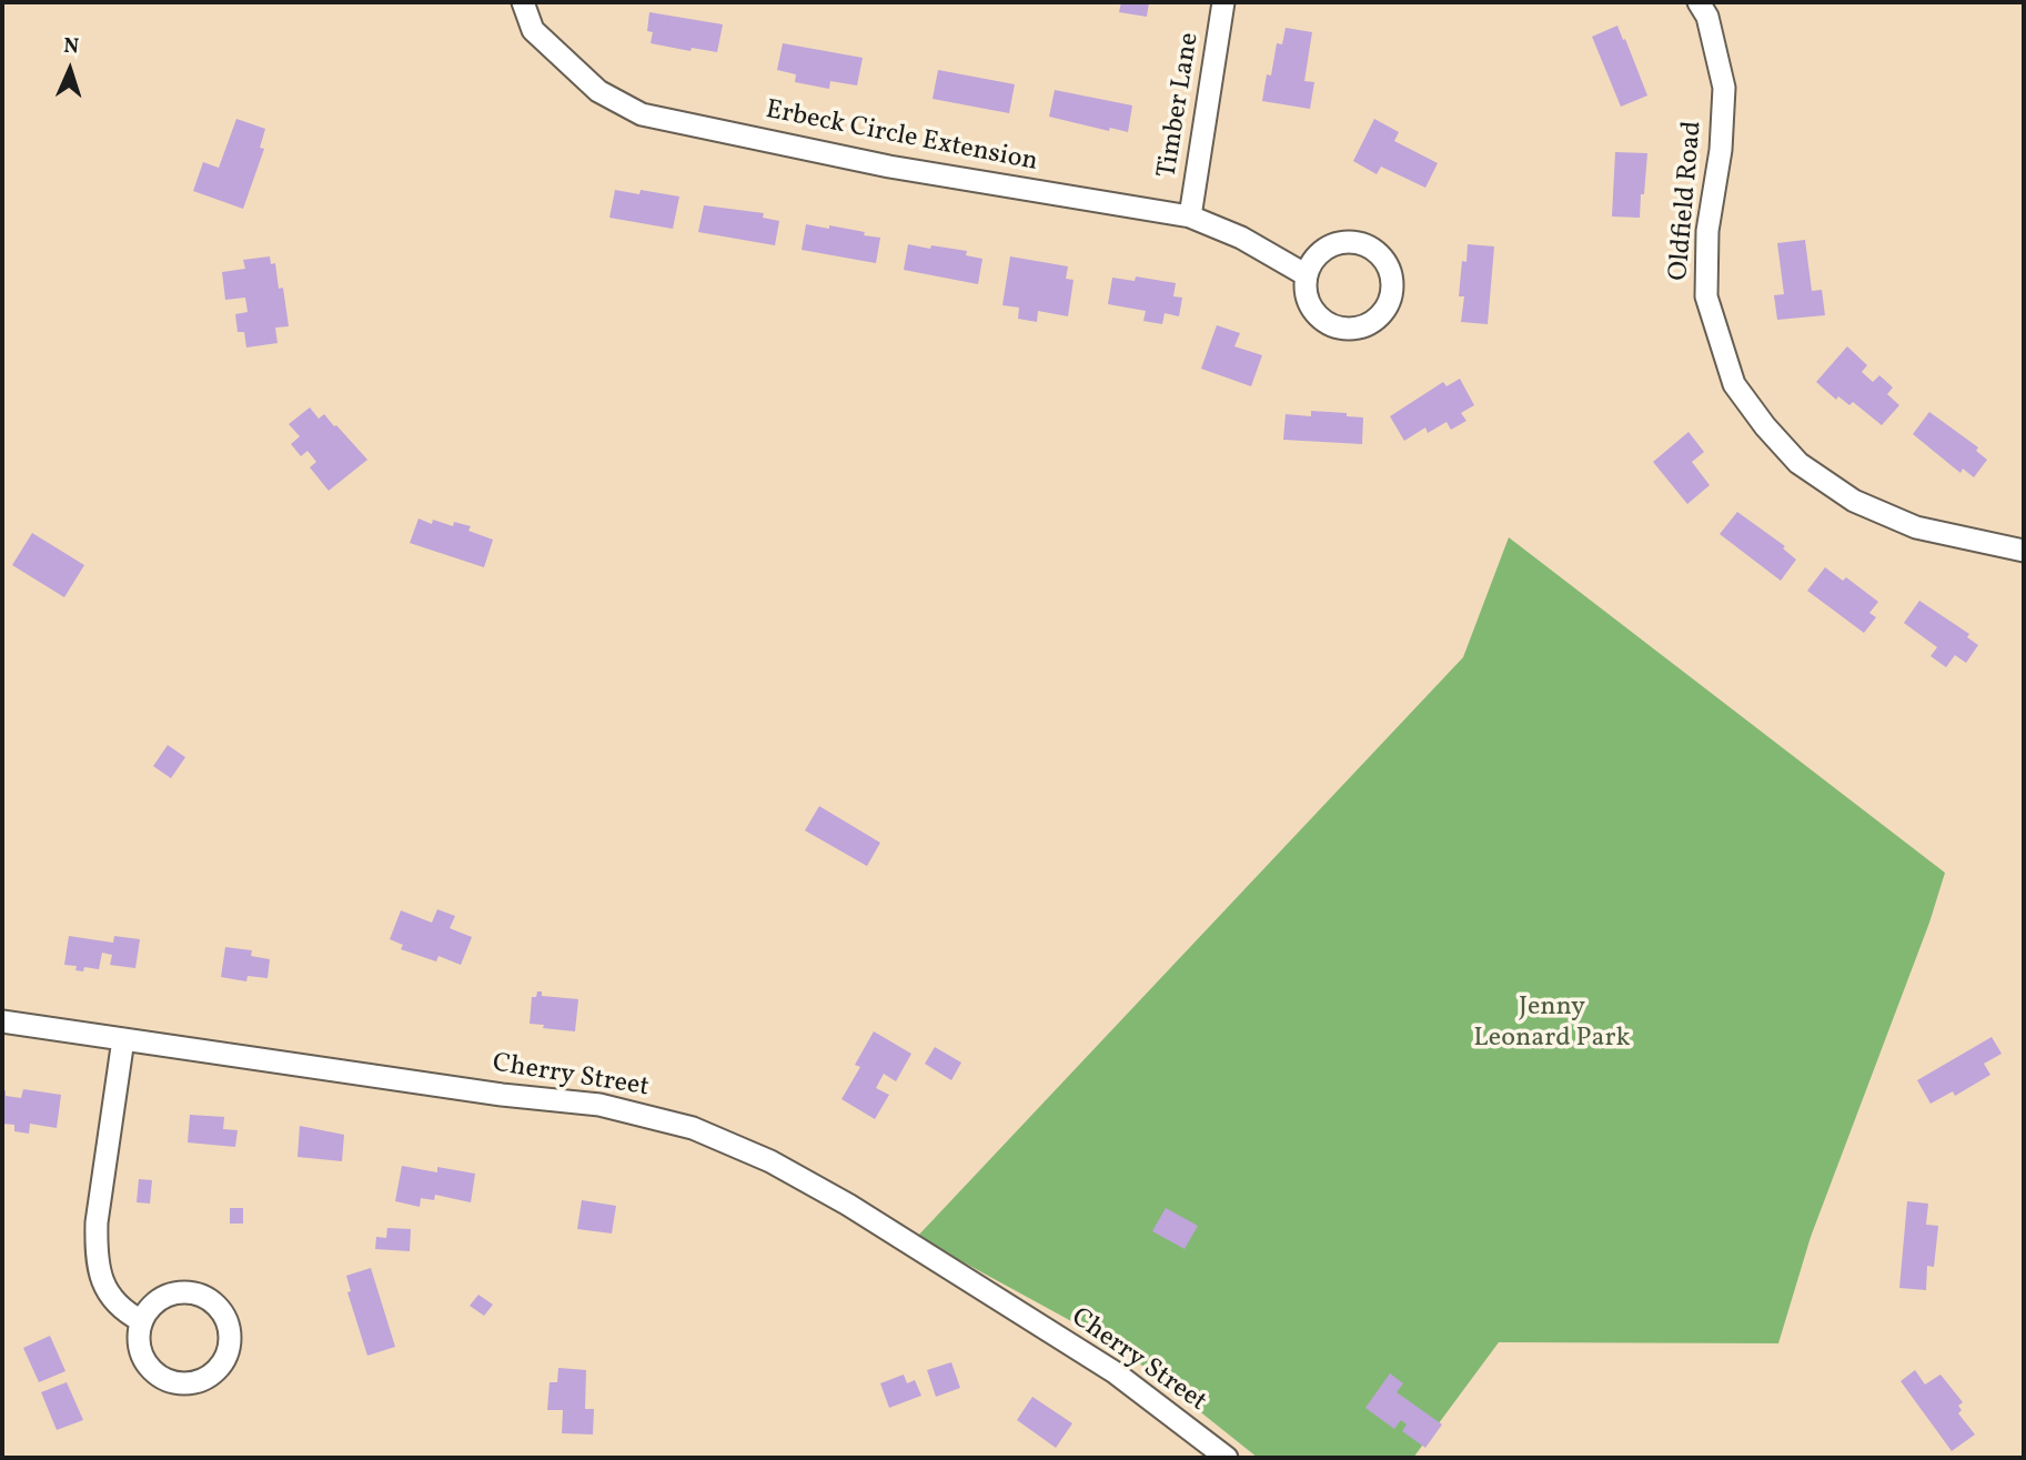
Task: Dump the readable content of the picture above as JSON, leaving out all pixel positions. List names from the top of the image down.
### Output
{
  "streets": {
    "street": [
      "Timber Lane",
      "Erbeck Circle Extension",
      "Oldfield Road",
      "Cherry Street"
    ]
  },
  "crossings": [
    ["Timber Lane", "Erbeck Circle Extension"]
  ],
  "parks": ["Jenny Leonard Park"],
  "north": "top"
}
